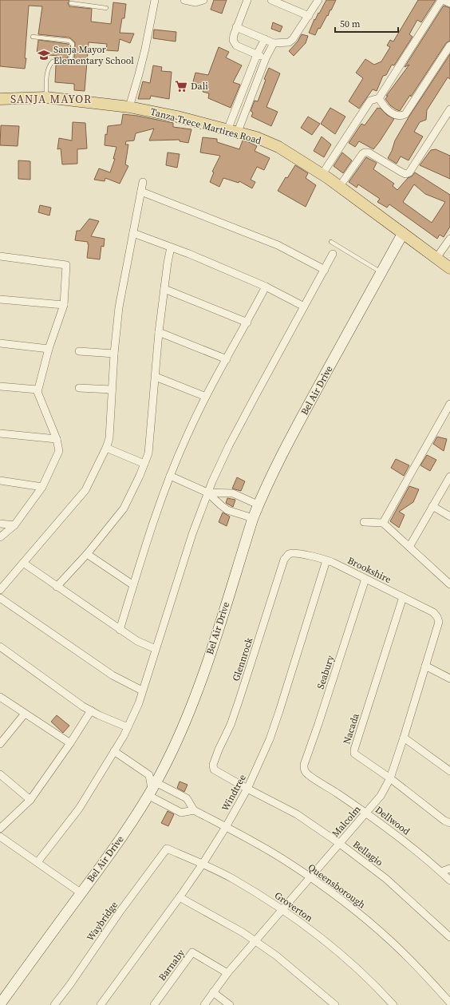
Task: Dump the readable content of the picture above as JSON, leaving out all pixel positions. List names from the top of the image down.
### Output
{
  "streets": {
    "main road": ["Tanza-Trece Martires Road"],
    "street": [
      "Bel Air Drive",
      "Brookshire",
      "Glennrock",
      "Seabury",
      "Nacada",
      "Windtree",
      "Dellwood",
      "Malcolm",
      "Bellagio",
      "Queensborough",
      "Groverton",
      "Waybridge",
      "Barnaby"
    ]
  },
  "crossings": [
    ["Tanza-Trece Martires Road", "Bel Air Drive"],
    ["Brookshire", "Glennrock"],
    ["Brookshire", "Seabury"],
    ["Brookshire", "Nacada"],
    ["Brookshire", "Windtree"],
    ["Brookshire", "Malcolm"],
    ["Glennrock", "Bellagio"],
    ["Seabury", "Dellwood"],
    ["Nacada", "Malcolm"],
    ["Windtree", "Bellagio"],
    ["Windtree", "Queensborough"],
    ["Windtree", "Groverton"],
    ["Dellwood", "Malcolm"],
    ["Malcolm", "Bellagio"],
    ["Malcolm", "Queensborough"],
    ["Malcolm", "Groverton"],
    ["Malcolm", "Barnaby"],
    ["Groverton", "Waybridge"]
  ],
  "districts": ["SANJA MAYOR"],
  "places": {
    "school or university": ["Sanja Mayor Elementary School"],
    "supermarket": ["Dali"]
  },
  "scale_bar": "50 m"
}
